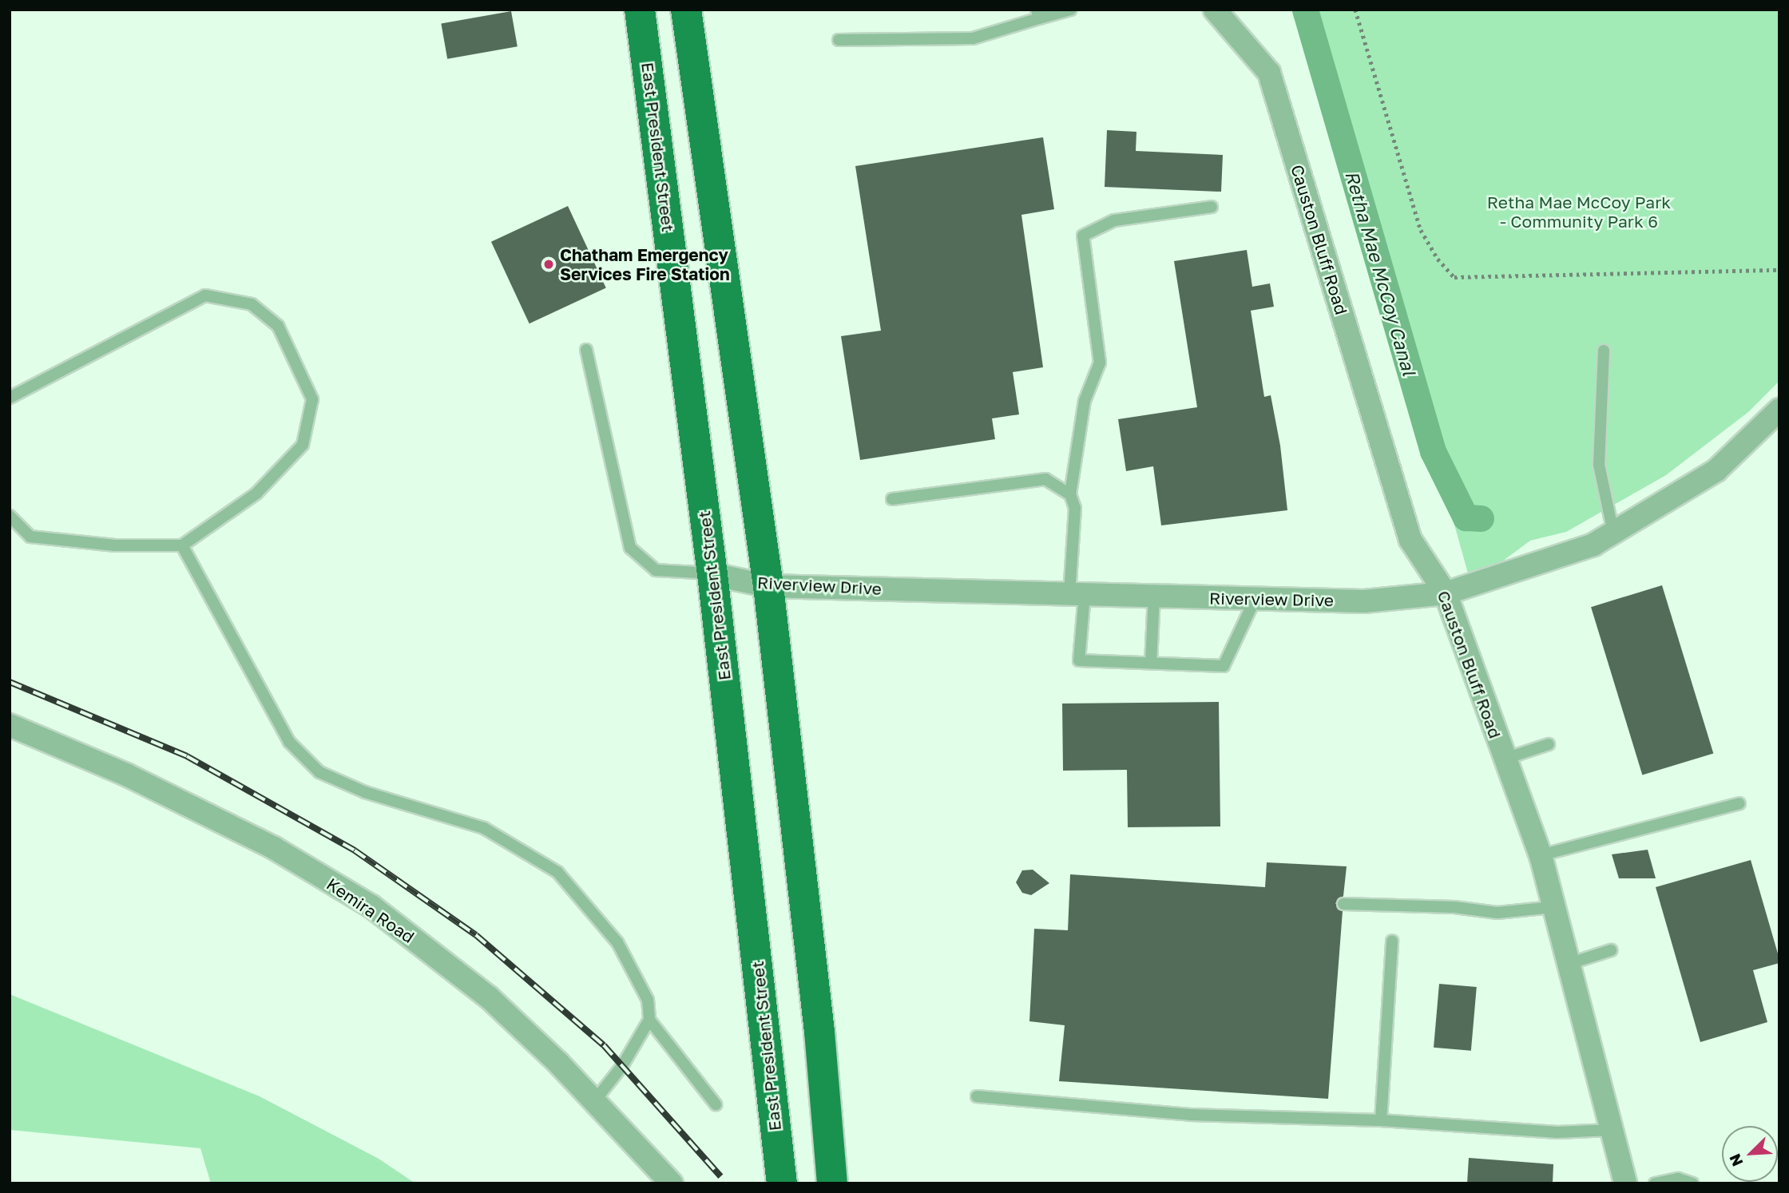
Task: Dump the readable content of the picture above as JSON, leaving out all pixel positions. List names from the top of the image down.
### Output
{
  "streets": {
    "main road": ["East President Street"],
    "street": ["Causton Bluff Road", "Riverview Drive", "Kemira Road"]
  },
  "crossings": [
    ["East President Street", "Riverview Drive"],
    ["Causton Bluff Road", "Riverview Drive"]
  ],
  "water": ["Retha Mae McCoy Canal"],
  "parks": ["Retha Mae McCoy Park - Community Park 6"],
  "places": ["Chatham Emergency Services Fire Station"],
  "north": "bottom left"
}
